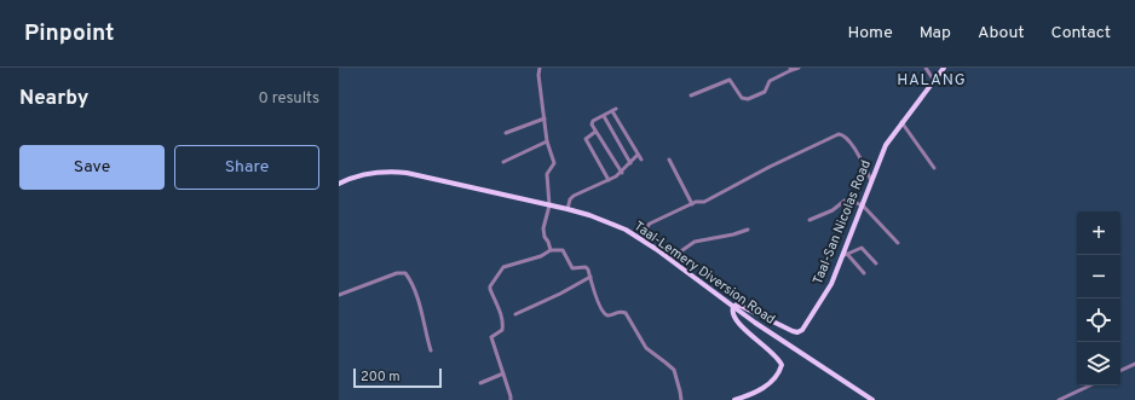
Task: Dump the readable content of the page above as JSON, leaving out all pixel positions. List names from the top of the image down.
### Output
{
  "streets": {
    "main road": ["Taal-San Nicolas Road", "Taal-Lemery Diversion Road"]
  },
  "crossings": [
    ["Taal-San Nicolas Road", "Taal-Lemery Diversion Road"]
  ],
  "districts": ["HALANG"],
  "scale_bar": "200 m",
  "page": {
    "header": "Pinpoint",
    "nav": [
      "Home",
      "Map",
      "About",
      "Contact"
    ],
    "heading": ["Nearby", "0 results"],
    "buttons": ["Save", "Share"],
    "map_buttons": ["+", "−"],
    "scale": "200 m"
  }
}
